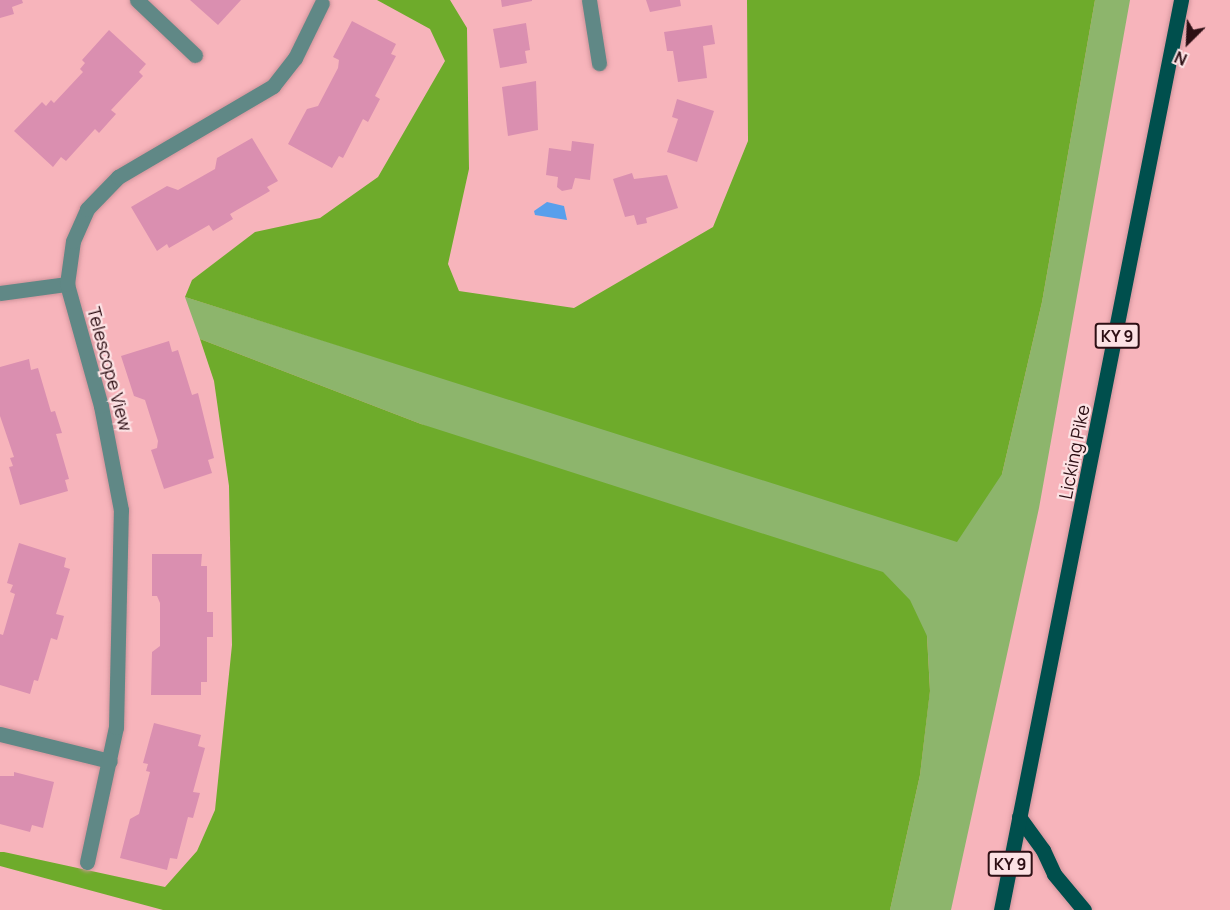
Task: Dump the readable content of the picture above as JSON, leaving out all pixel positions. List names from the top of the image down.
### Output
{
  "streets": {
    "main road": ["KY 9", "Licking Pike"],
    "street": ["Telescope View"]
  },
  "north": "bottom left"
}
